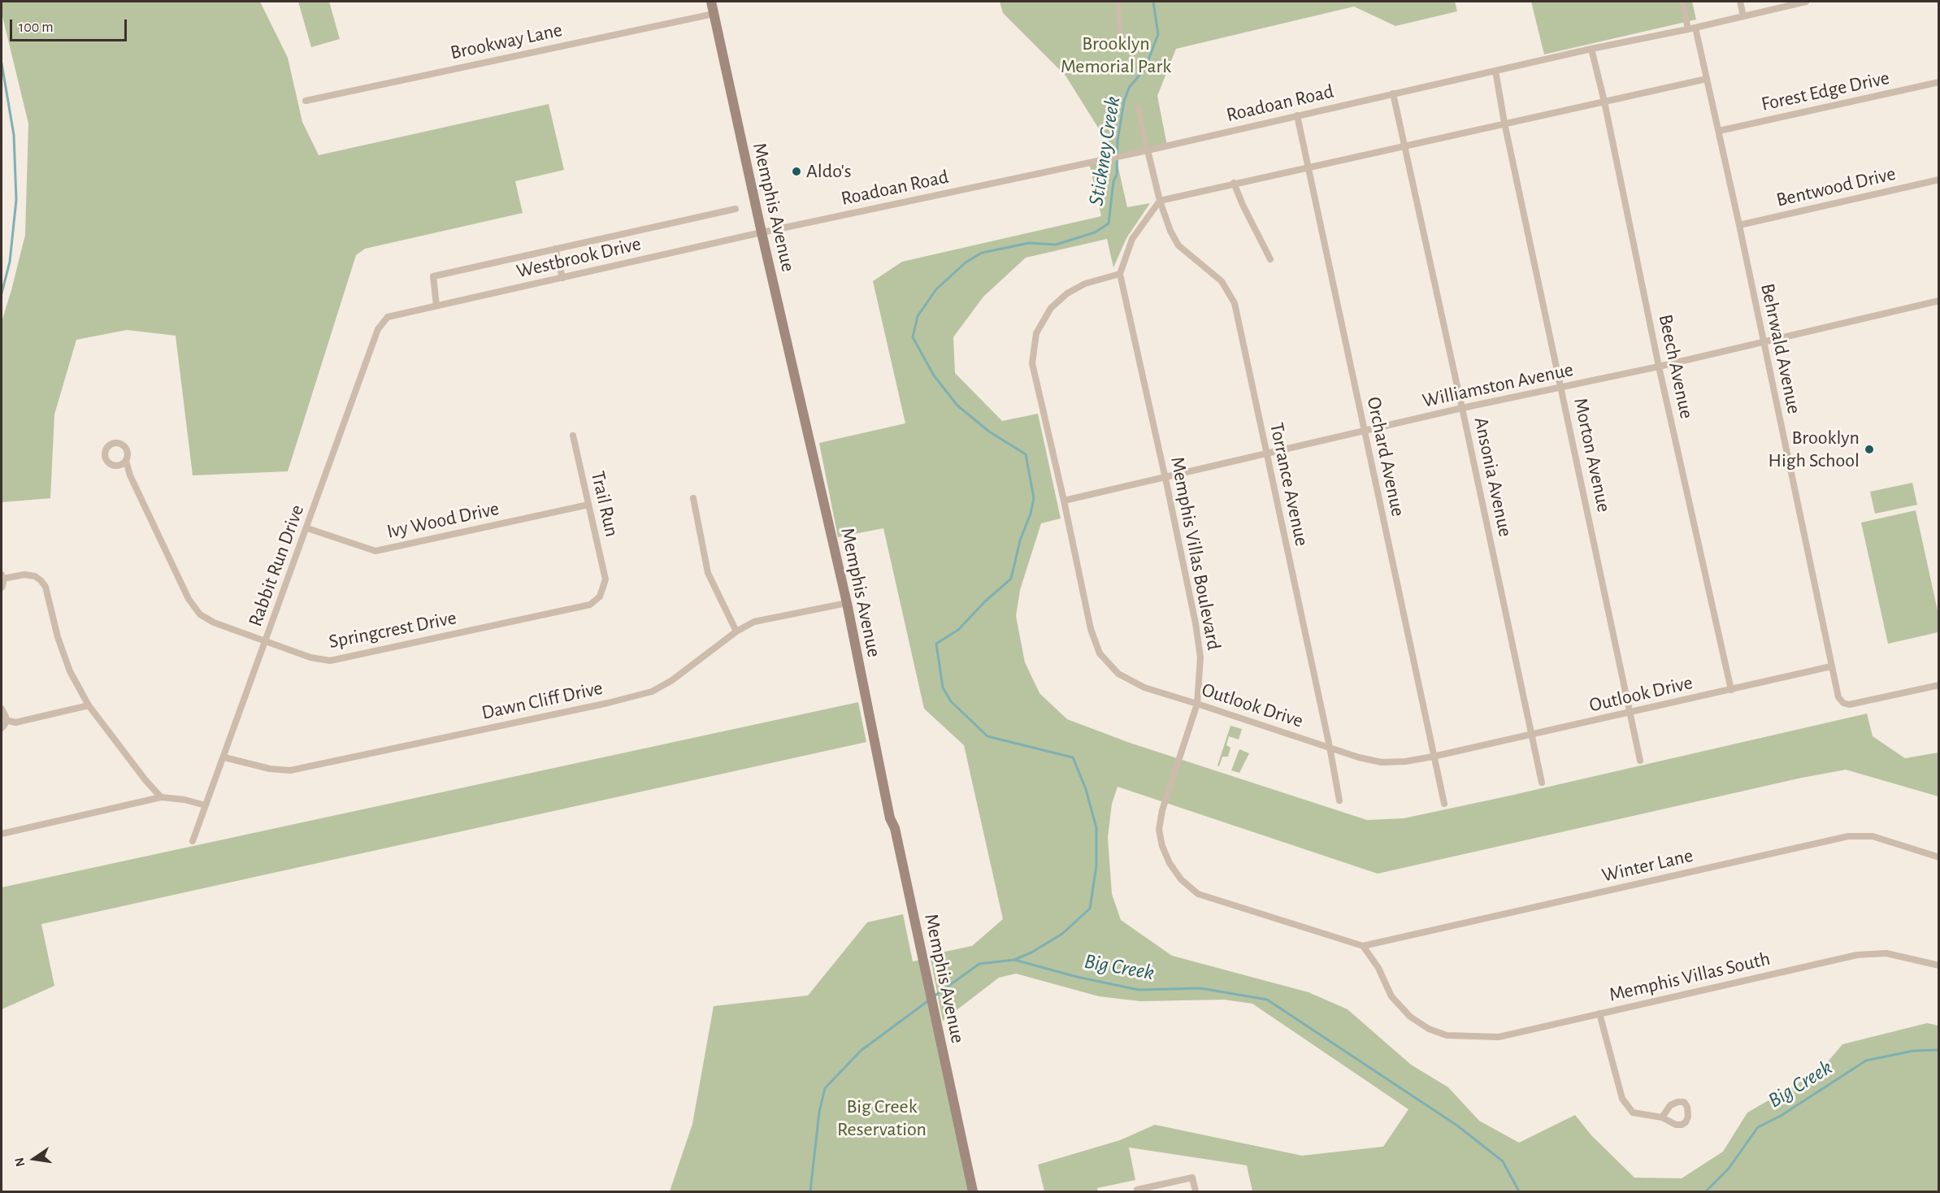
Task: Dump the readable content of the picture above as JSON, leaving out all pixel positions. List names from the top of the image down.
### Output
{
  "streets": {
    "main road": ["Memphis Avenue"],
    "street": [
      "Brookway Lane",
      "Forest Edge Drive",
      "Roadoan Road",
      "Bentwood Drive",
      "Westbrook Drive",
      "Behrwald Avenue",
      "Beech Avenue",
      "Williamston Avenue",
      "Morton Avenue",
      "Orchard Avenue",
      "Ansonia Avenue",
      "Torrance Avenue",
      "Trail Run",
      "Ivy Wood Drive",
      "Memphis Villas Boulevard",
      "Rabbit Run Drive",
      "Springcrest Drive",
      "Outlook Drive",
      "Dawn Cliff Drive",
      "Winter Lane",
      "Memphis Villas South"
    ]
  },
  "crossings": [
    ["Brookway Lane", "Memphis Avenue"],
    ["Forest Edge Drive", "Behrwald Avenue"],
    ["Roadoan Road", "Memphis Avenue"],
    ["Roadoan Road", "Westbrook Drive"],
    ["Roadoan Road", "Behrwald Avenue"],
    ["Roadoan Road", "Beech Avenue"],
    ["Roadoan Road", "Morton Avenue"],
    ["Roadoan Road", "Orchard Avenue"],
    ["Roadoan Road", "Ansonia Avenue"],
    ["Bentwood Drive", "Behrwald Avenue"],
    ["Memphis Avenue", "Westbrook Drive"],
    ["Memphis Avenue", "Dawn Cliff Drive"],
    ["Westbrook Drive", "Rabbit Run Drive"],
    ["Behrwald Avenue", "Williamston Avenue"],
    ["Behrwald Avenue", "Outlook Drive"],
    ["Beech Avenue", "Williamston Avenue"],
    ["Beech Avenue", "Outlook Drive"],
    ["Williamston Avenue", "Morton Avenue"],
    ["Williamston Avenue", "Orchard Avenue"],
    ["Williamston Avenue", "Ansonia Avenue"],
    ["Williamston Avenue", "Torrance Avenue"],
    ["Williamston Avenue", "Memphis Villas Boulevard"],
    ["Williamston Avenue", "Outlook Drive"],
    ["Morton Avenue", "Outlook Drive"],
    ["Orchard Avenue", "Outlook Drive"],
    ["Ansonia Avenue", "Outlook Drive"],
    ["Torrance Avenue", "Outlook Drive"],
    ["Trail Run", "Ivy Wood Drive"],
    ["Trail Run", "Springcrest Drive"],
    ["Ivy Wood Drive", "Rabbit Run Drive"],
    ["Memphis Villas Boulevard", "Outlook Drive"],
    ["Memphis Villas Boulevard", "Winter Lane"],
    ["Memphis Villas Boulevard", "Memphis Villas South"],
    ["Rabbit Run Drive", "Springcrest Drive"],
    ["Rabbit Run Drive", "Dawn Cliff Drive"],
    ["Winter Lane", "Memphis Villas South"]
  ],
  "water": ["Stickney Creek", "Big Creek"],
  "parks": ["Brooklyn Memorial Park", "Big Creek Reservation"],
  "places": ["Aldo's", "Brooklyn High School"],
  "scale_bar": "100 m",
  "north": "left"
}
